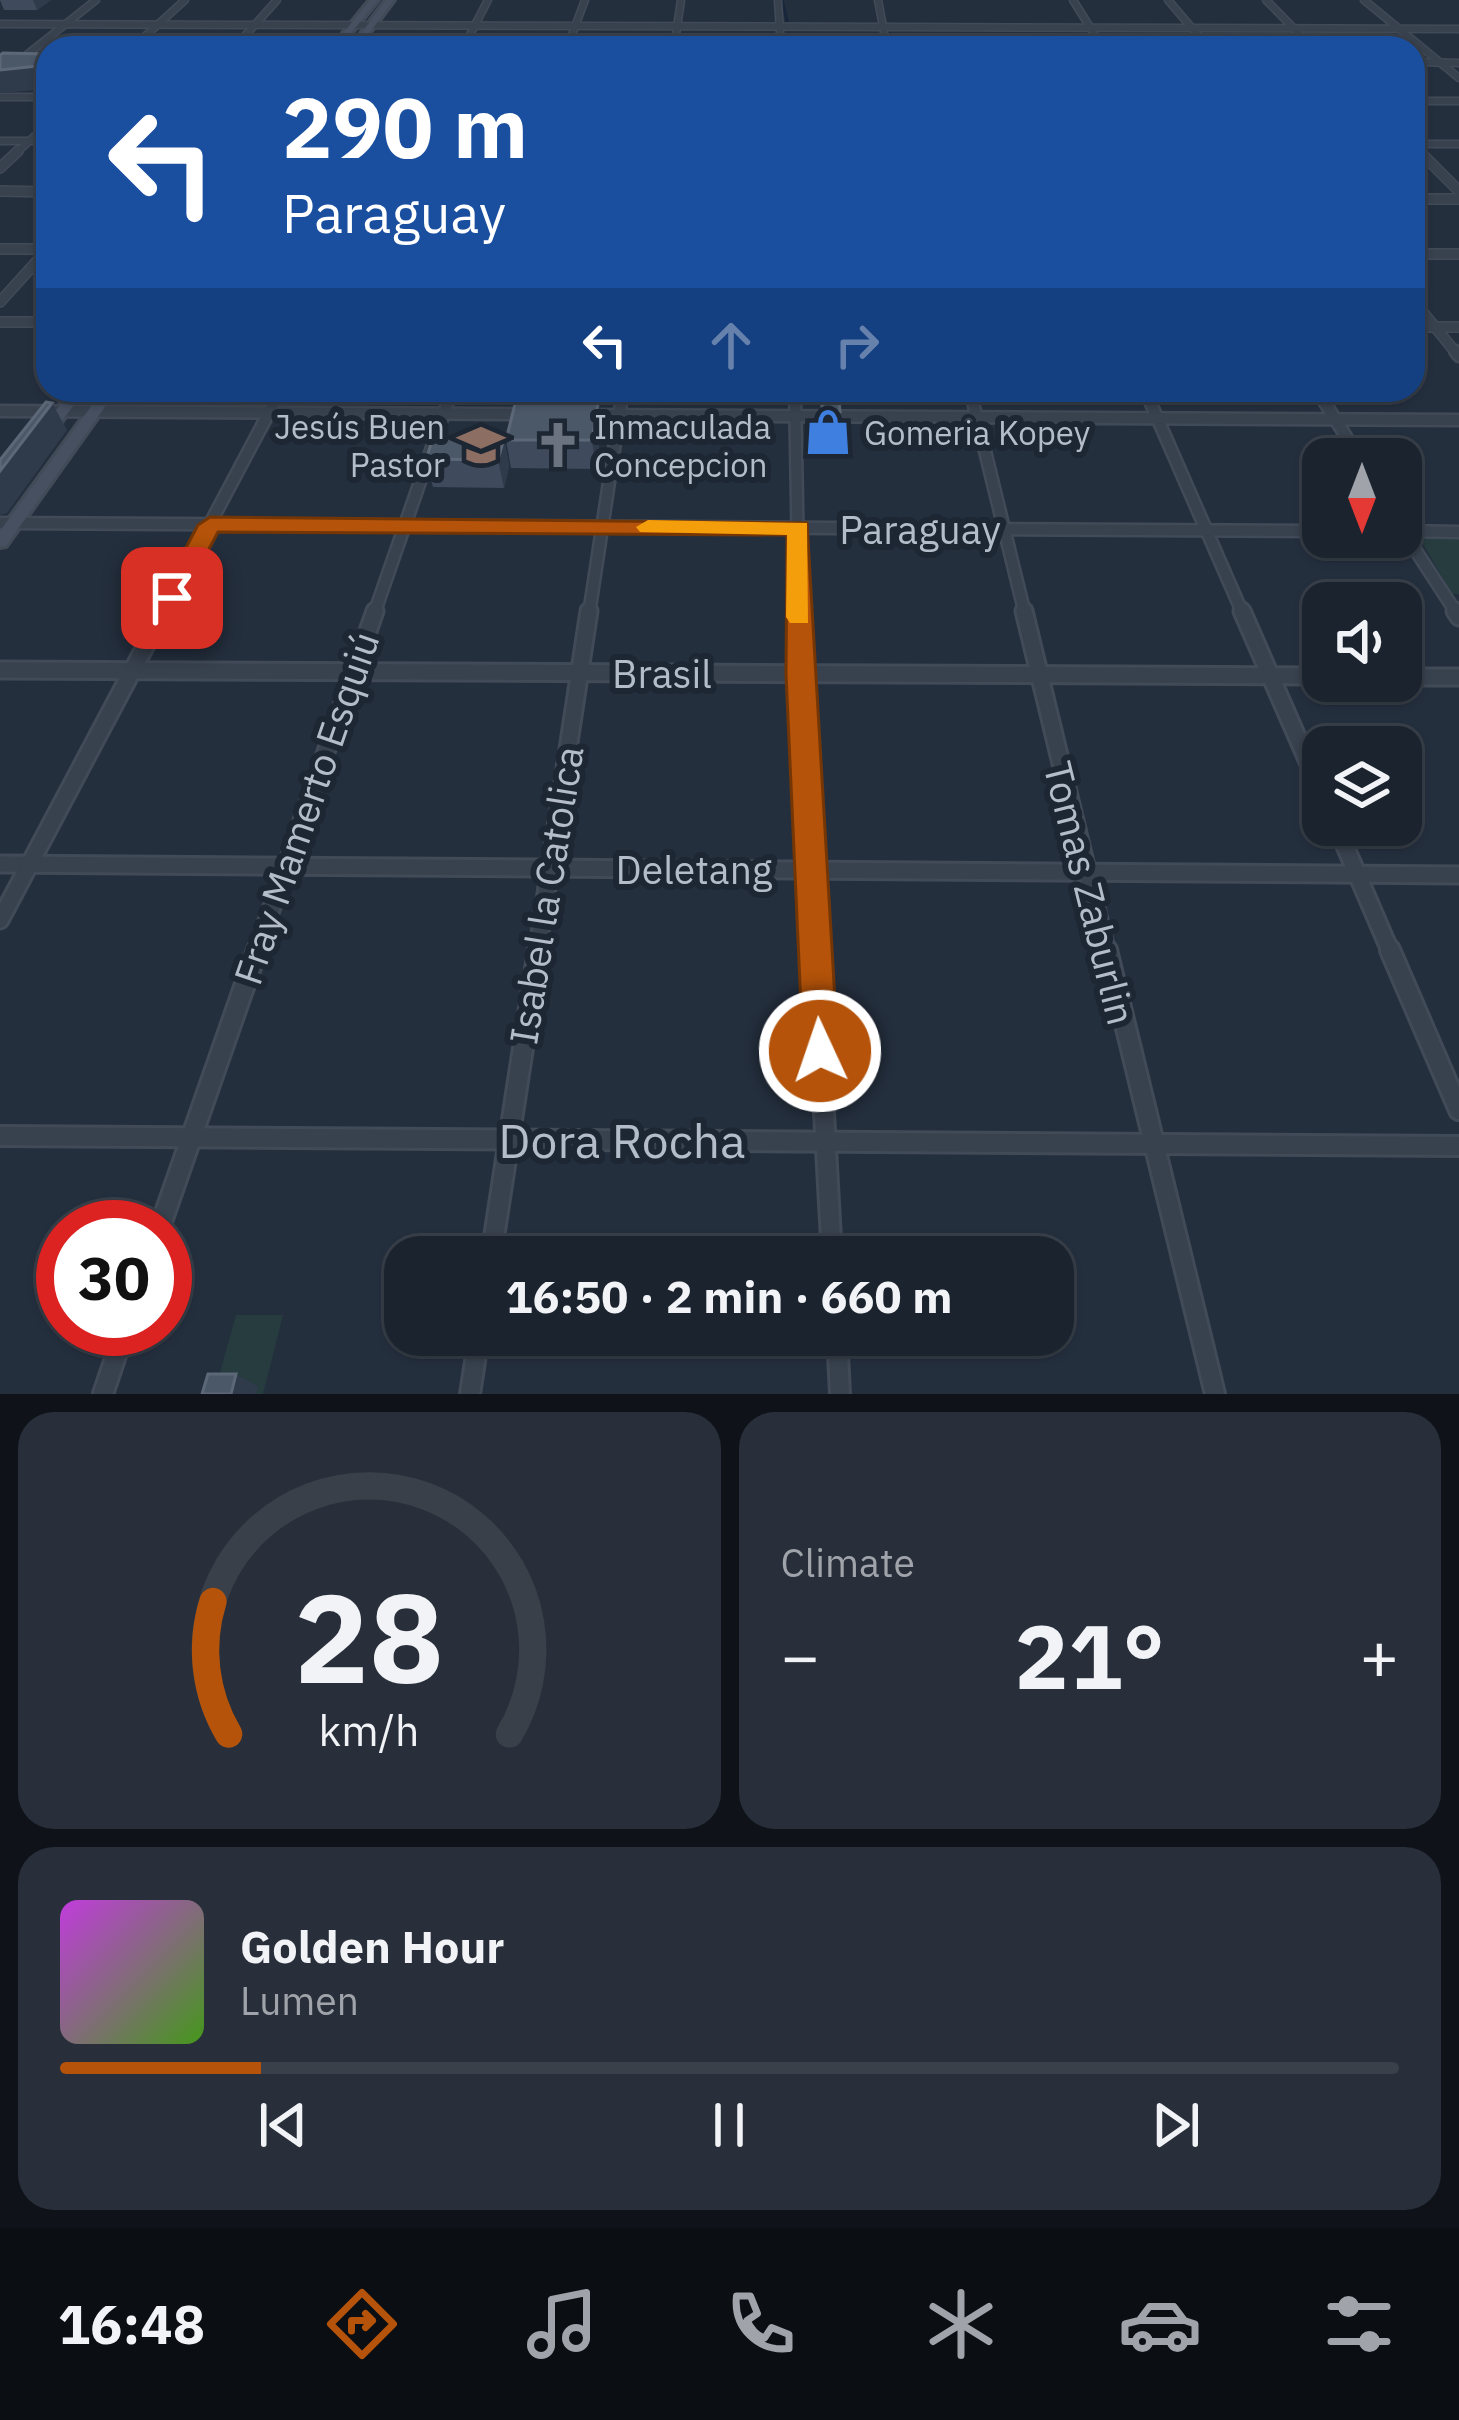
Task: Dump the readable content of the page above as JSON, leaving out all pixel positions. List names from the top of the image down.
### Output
{
  "streets": {
    "street": [
      "Paraguay",
      "Brasil",
      "Fray Mamerto Esquiú",
      "Deletang",
      "Tomas Zaburlin",
      "Isabel la Catolica",
      "Dora Rocha"
    ]
  },
  "crossings": [
    ["Paraguay", "Fray Mamerto Esquiú"],
    ["Paraguay", "Tomas Zaburlin"],
    ["Paraguay", "Isabel la Catolica"],
    ["Brasil", "Fray Mamerto Esquiú"],
    ["Brasil", "Tomas Zaburlin"],
    ["Brasil", "Isabel la Catolica"],
    ["Fray Mamerto Esquiú", "Deletang"],
    ["Fray Mamerto Esquiú", "Dora Rocha"],
    ["Deletang", "Tomas Zaburlin"],
    ["Deletang", "Isabel la Catolica"],
    ["Tomas Zaburlin", "Dora Rocha"],
    ["Isabel la Catolica", "Dora Rocha"]
  ],
  "places": {
    "shop": ["Gomeria Kopey"],
    "school or university": ["Jesús Buen Pastor"],
    "church": ["Inmaculada Concepcion"]
  },
  "north": "bottom",
  "page": {
    "turn": ["290 m", "Paraguay"],
    "limit": "30",
    "trip": "16:50 · 2 min · 660 m",
    "tile": "Climate",
    "heat": ["−", "21°", "+"],
    "song": ["Golden Hour", "Lumen"],
    "tabs": "16:48",
    "gauge": ["28", "km/h"]
  }
}
